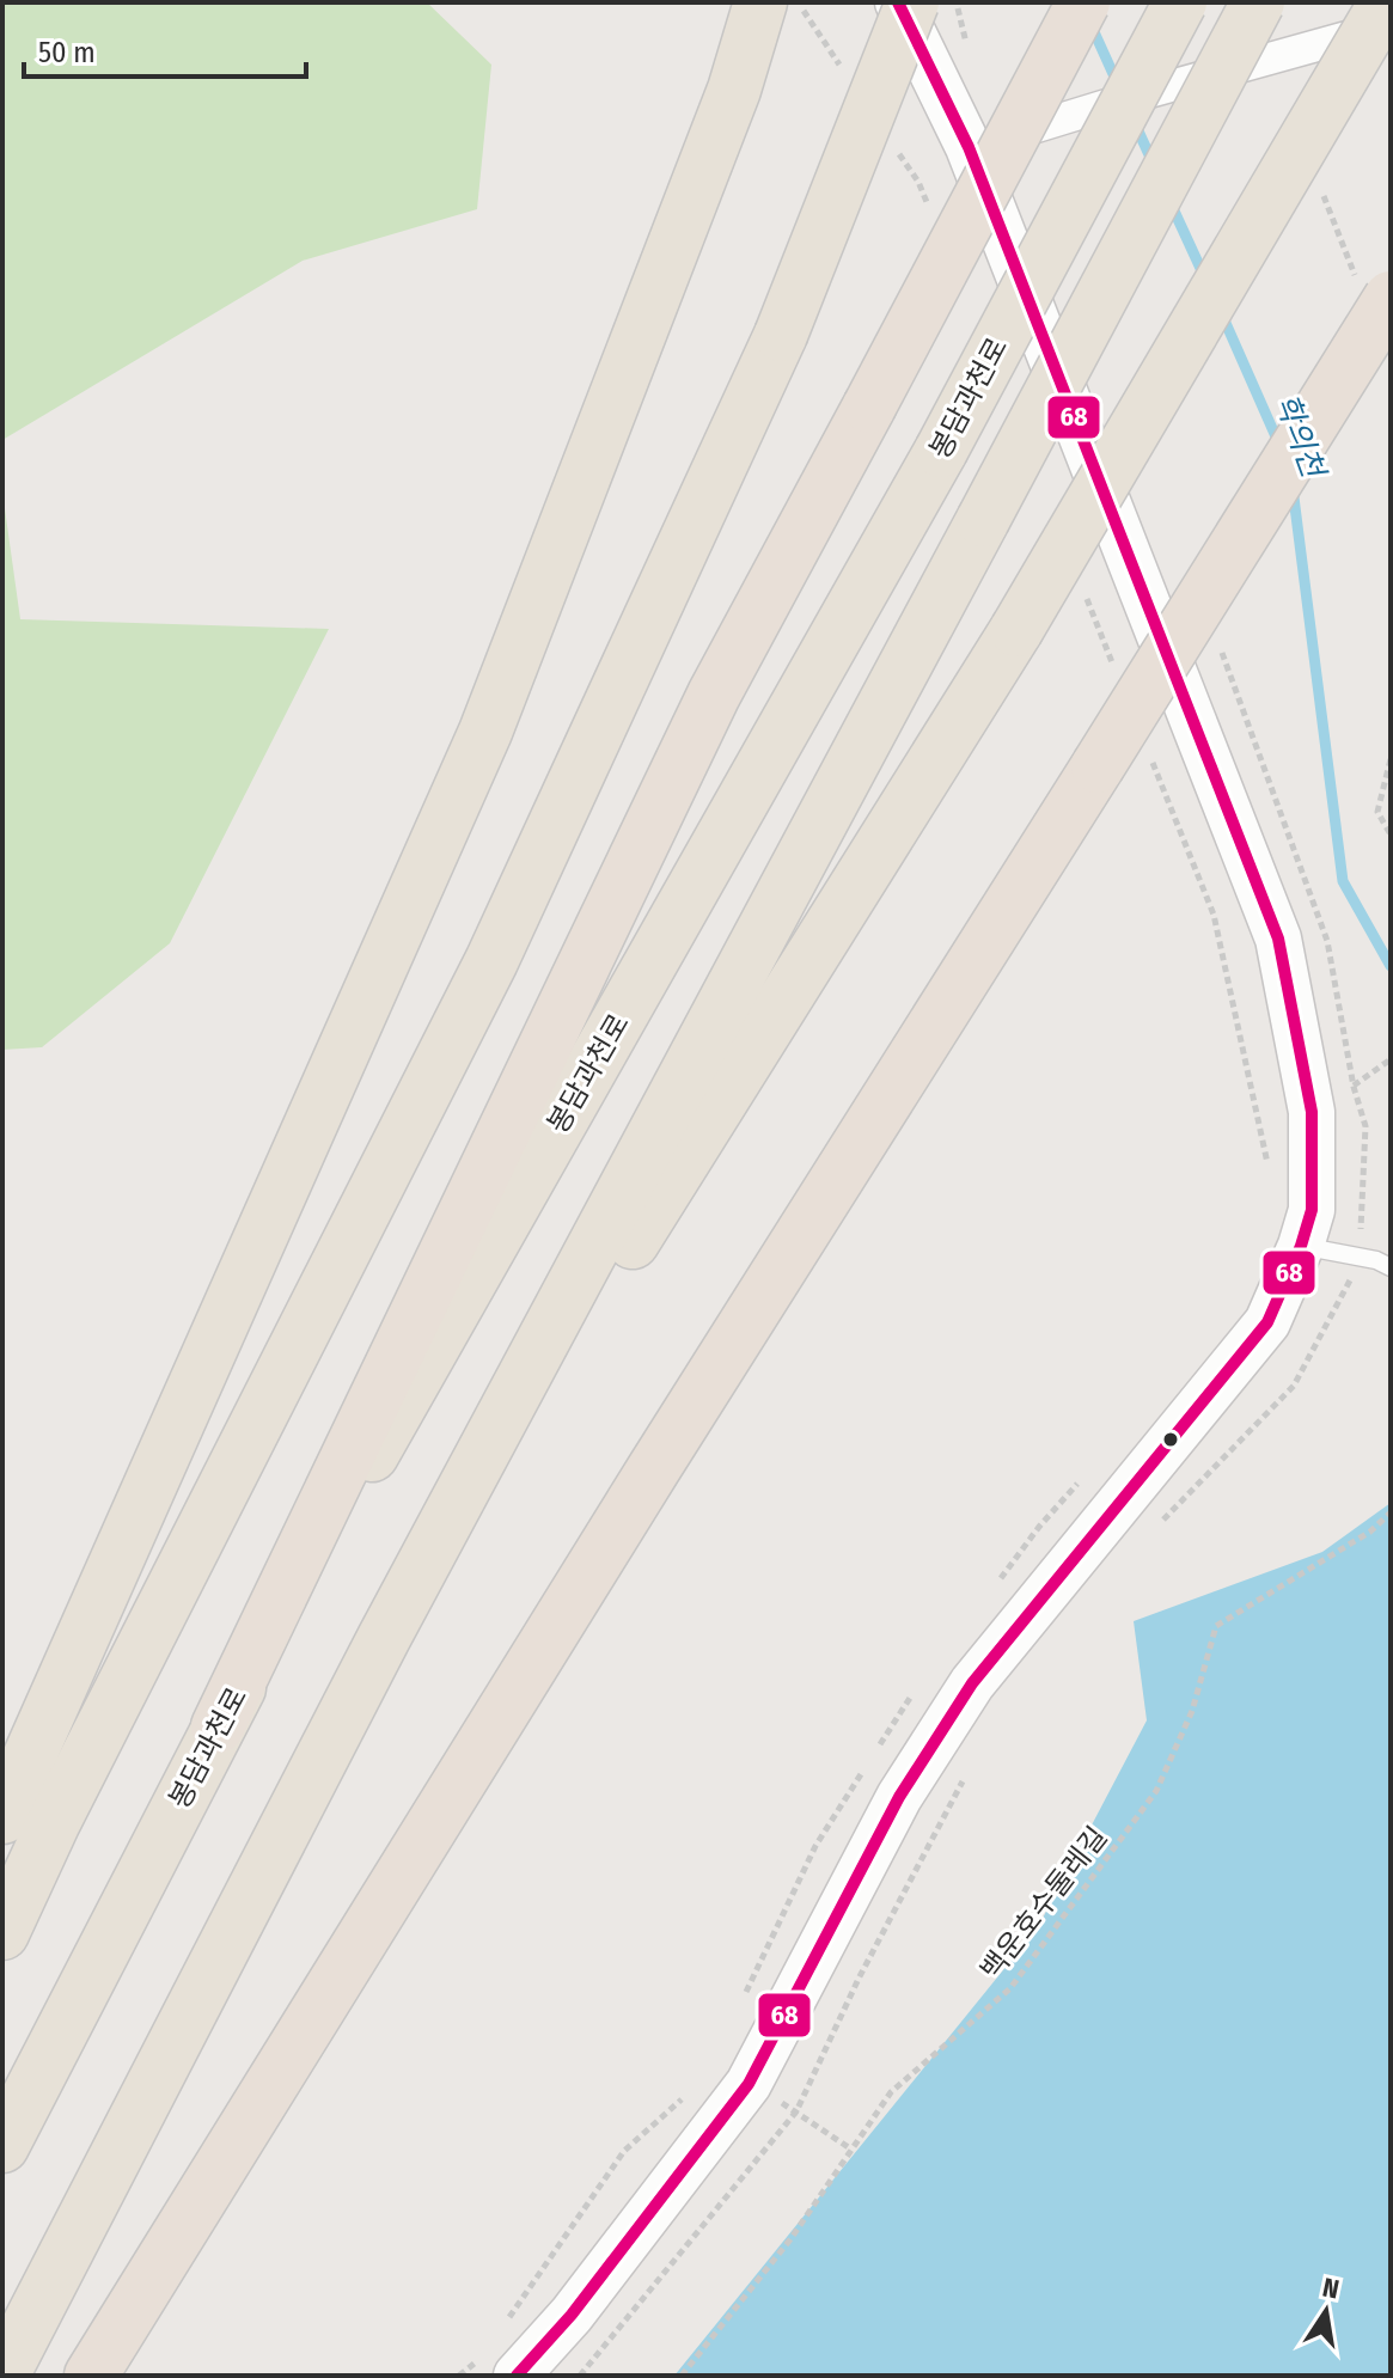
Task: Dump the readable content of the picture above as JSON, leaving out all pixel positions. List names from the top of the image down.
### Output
{
  "streets": {
    "highway": ["봉담과천로"],
    "path": ["백운호수둘레길"]
  },
  "water": ["학의천"],
  "lines": ["transit line 68"],
  "scale_bar": "50 m",
  "north": "top"
}
